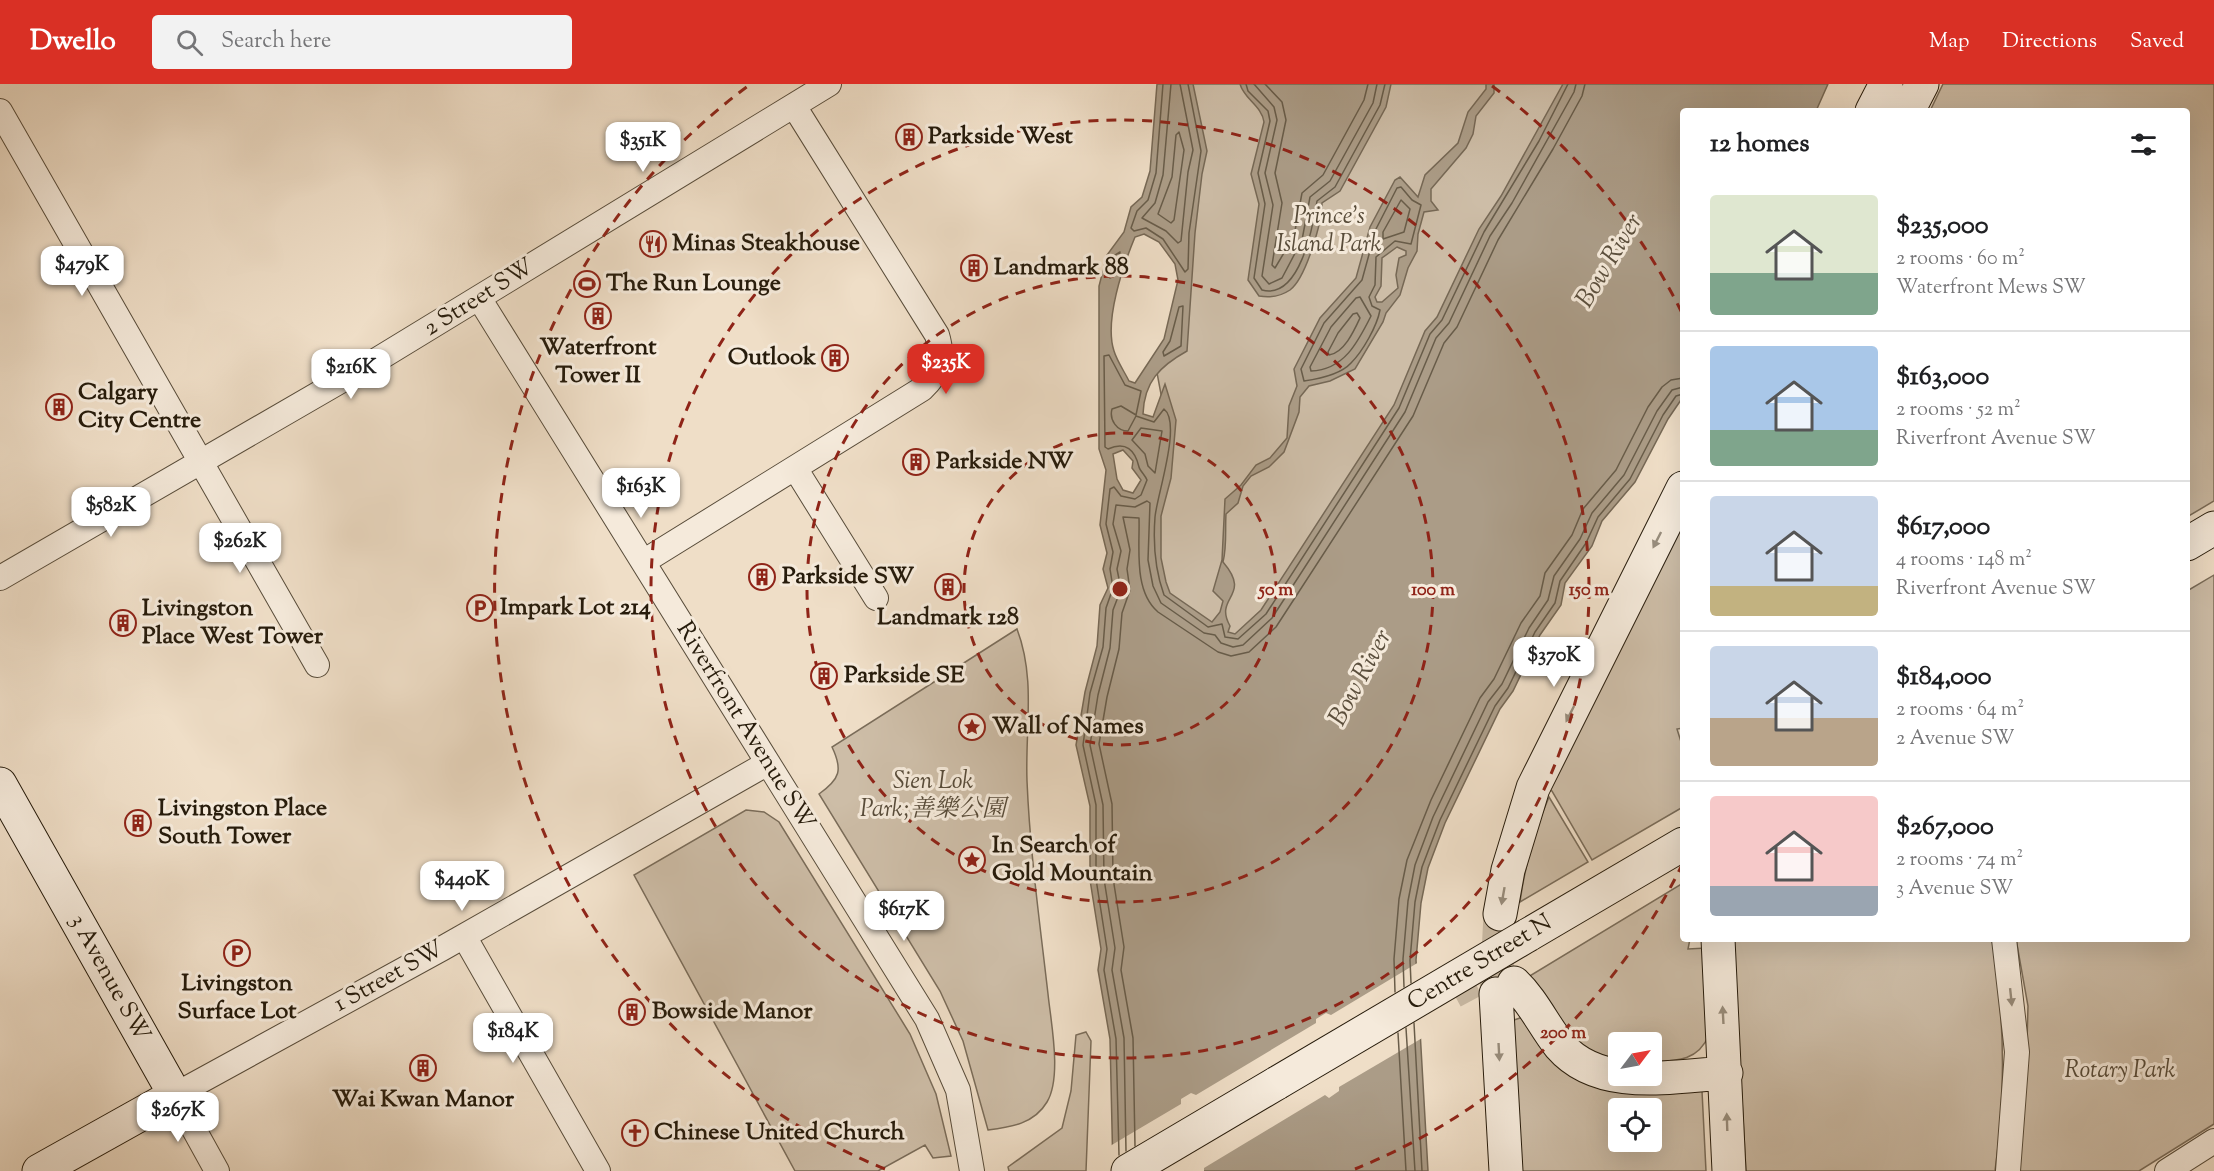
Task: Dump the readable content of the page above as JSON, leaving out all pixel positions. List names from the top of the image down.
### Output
{
  "streets": {
    "main road": ["Centre Street N", "1 Street SW", "3 Avenue SW"],
    "street": ["2 Street SW", "Riverfront Avenue SW"]
  },
  "crossings": [
    ["2 Street SW", "Riverfront Avenue SW"],
    ["Riverfront Avenue SW", "1 Street SW"],
    ["1 Street SW", "3 Avenue SW"]
  ],
  "water": ["Bow River"],
  "parks": ["Prince's Island Park", "Sien Lok Park;善樂公園", "Rotary Park"],
  "places": {
    "building": [
      "Parkside West",
      "Landmark 88",
      "Waterfront Tower II",
      "Outlook",
      "Calgary City Centre",
      "Parkside NW",
      "Parkside SW",
      "Landmark 128",
      "Livingston Place West Tower",
      "Parkside SE",
      "Livingston Place South Tower",
      "Bowside Manor",
      "Wai Kwan Manor"
    ],
    "restaurant": ["Minas Steakhouse"],
    "sports": ["The Run Lounge"],
    "parking": ["Impark Lot 214", "Livingston Surface Lot"],
    "place": ["Wall of Names", "In Search of Gold Mountain"],
    "church": ["Chinese United Church"]
  },
  "north": "top right",
  "page": {
    "header": "Dwello",
    "search": "Search here",
    "nav": ["Map", "Directions", "Saved"],
    "heading": "12 homes",
    "price": [
      "$351K",
      "$479K",
      "$235K",
      "$216K",
      "$163K",
      "$582K",
      "$262K",
      "$370K",
      "$440K",
      "$617K",
      "$184K",
      "$267K"
    ],
    "list": [
      {
        "name": "$235,000",
        "note": "2 rooms · 60 m² · Waterfront Mews SW"
      },
      {
        "name": "$163,000",
        "note": "2 rooms · 52 m² · Riverfront Avenue SW"
      },
      {
        "name": "$617,000",
        "note": "4 rooms · 148 m² · Riverfront Avenue SW"
      },
      {
        "name": "$184,000",
        "note": "2 rooms · 64 m² · 2 Avenue SW"
      },
      {
        "name": "$267,000",
        "note": "2 rooms · 74 m² · 3 Avenue SW"
      }
    ]
  },
  "rings": [
    "50 m",
    "100 m",
    "150 m",
    "200 m"
  ]
}
